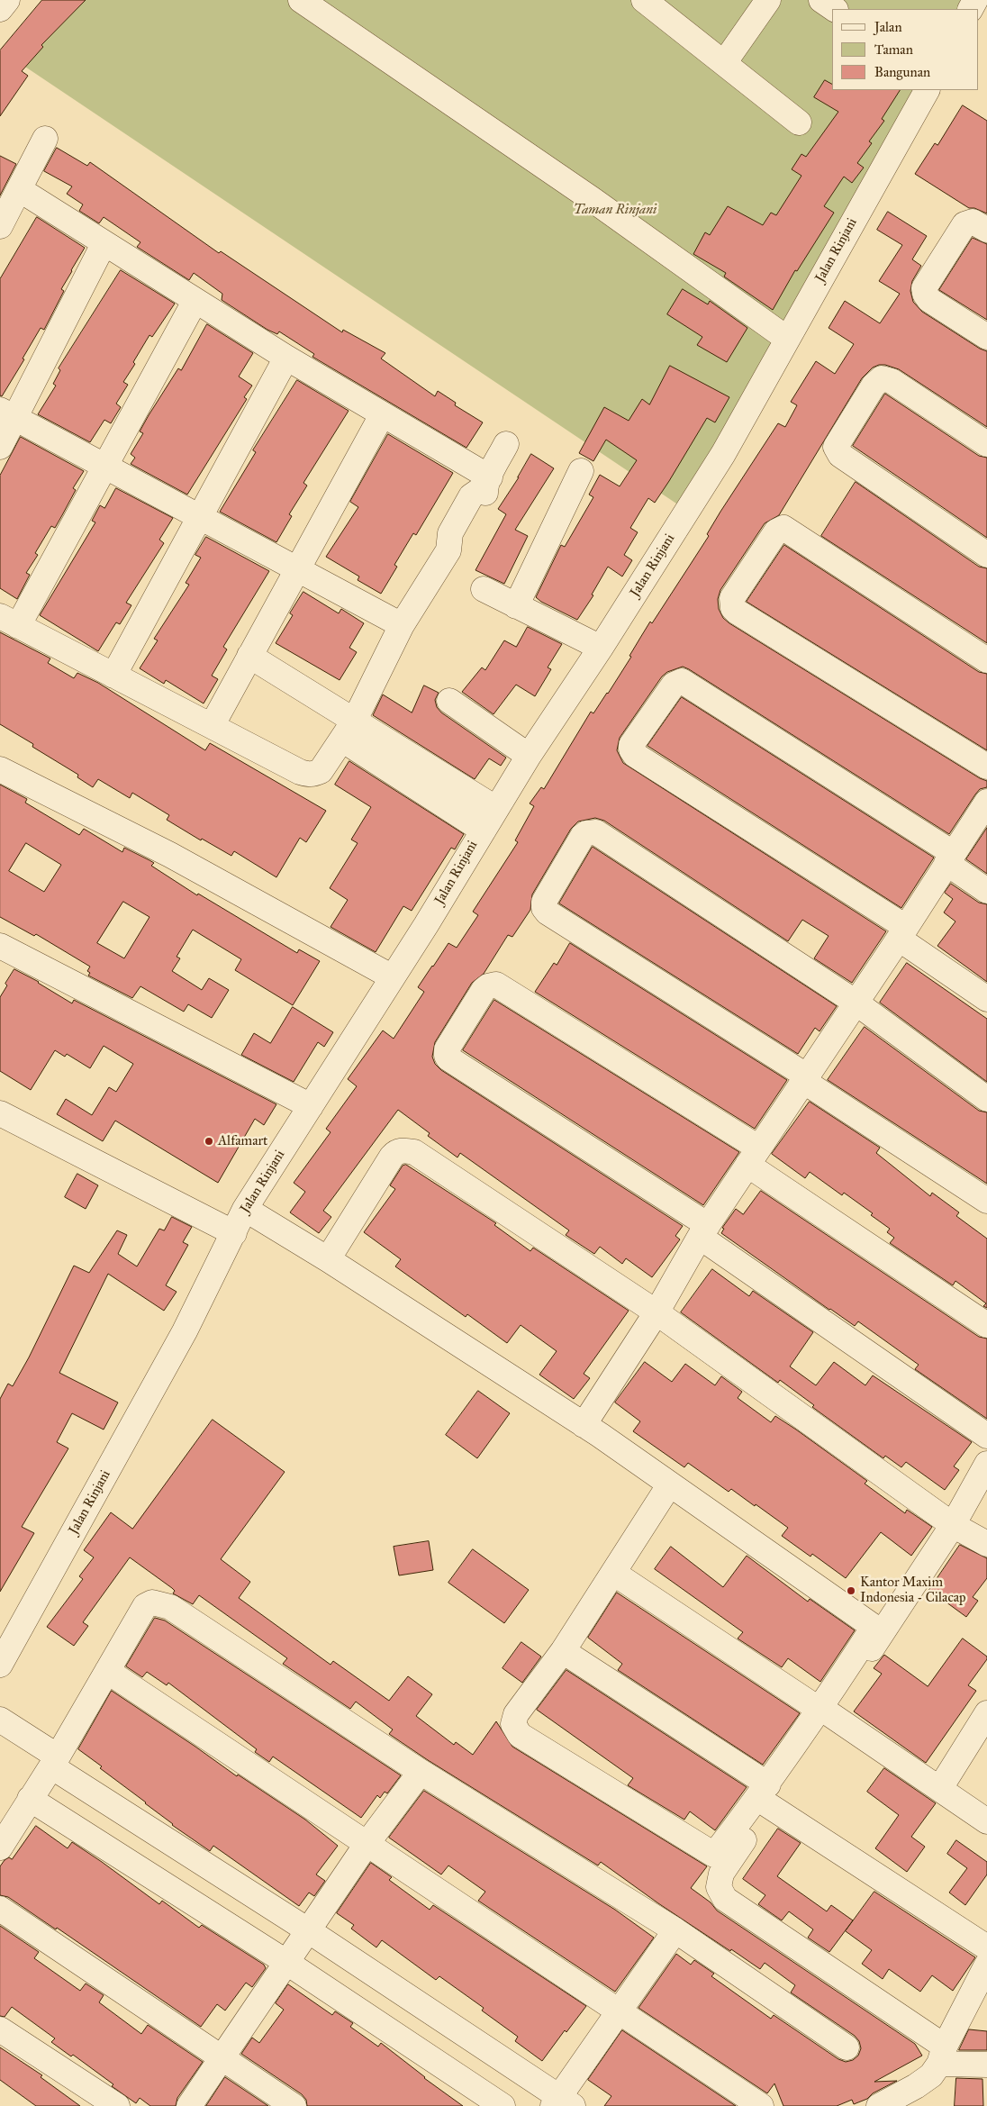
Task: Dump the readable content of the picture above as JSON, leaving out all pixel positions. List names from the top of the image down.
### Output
{
  "streets": {
    "street": ["Jalan Rinjani"]
  },
  "parks": ["Taman Rinjani"],
  "places": ["Alfamart", "Kantor Maxim Indonesia - Cilacap"],
  "legend": ["Jalan", "Taman", "Bangunan"]
}
